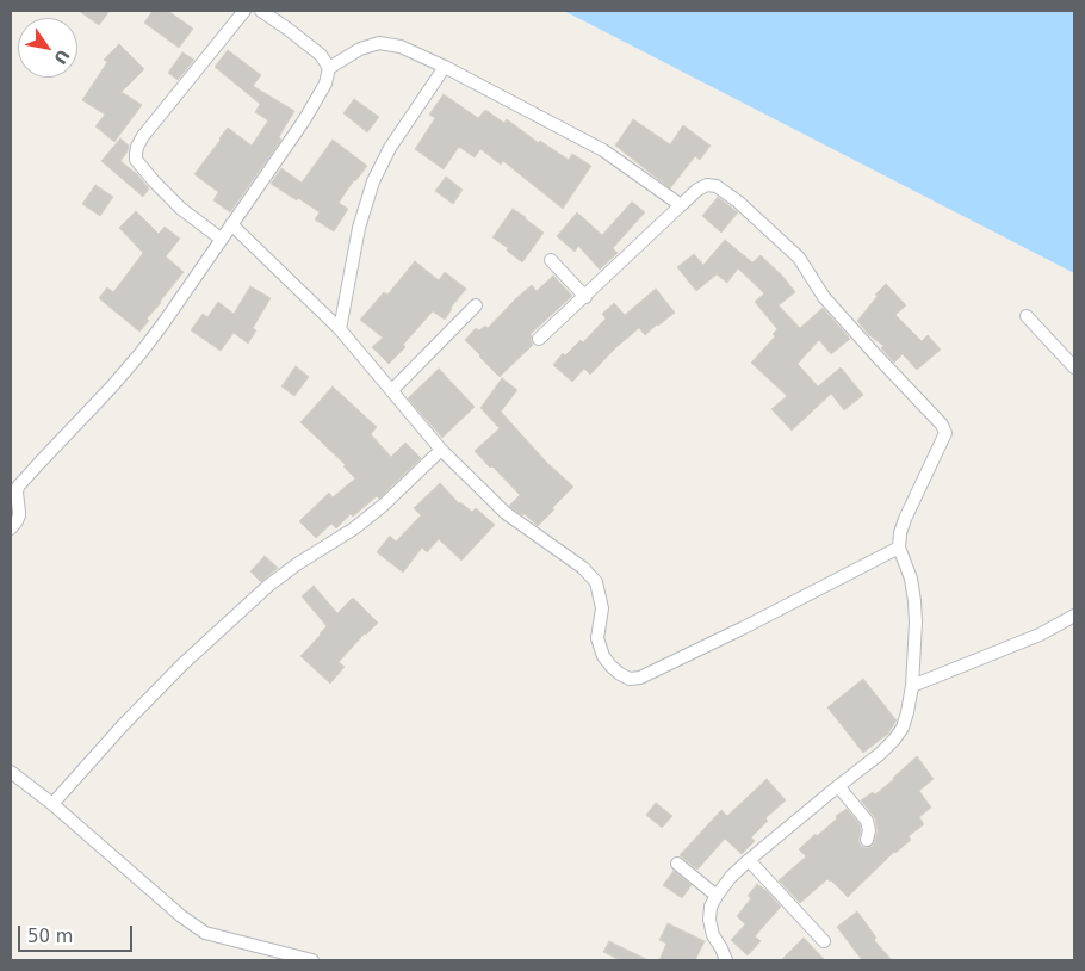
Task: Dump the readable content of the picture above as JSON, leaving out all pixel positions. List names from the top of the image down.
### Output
{
  "scale_bar": "50 m",
  "north": "bottom right"
}
